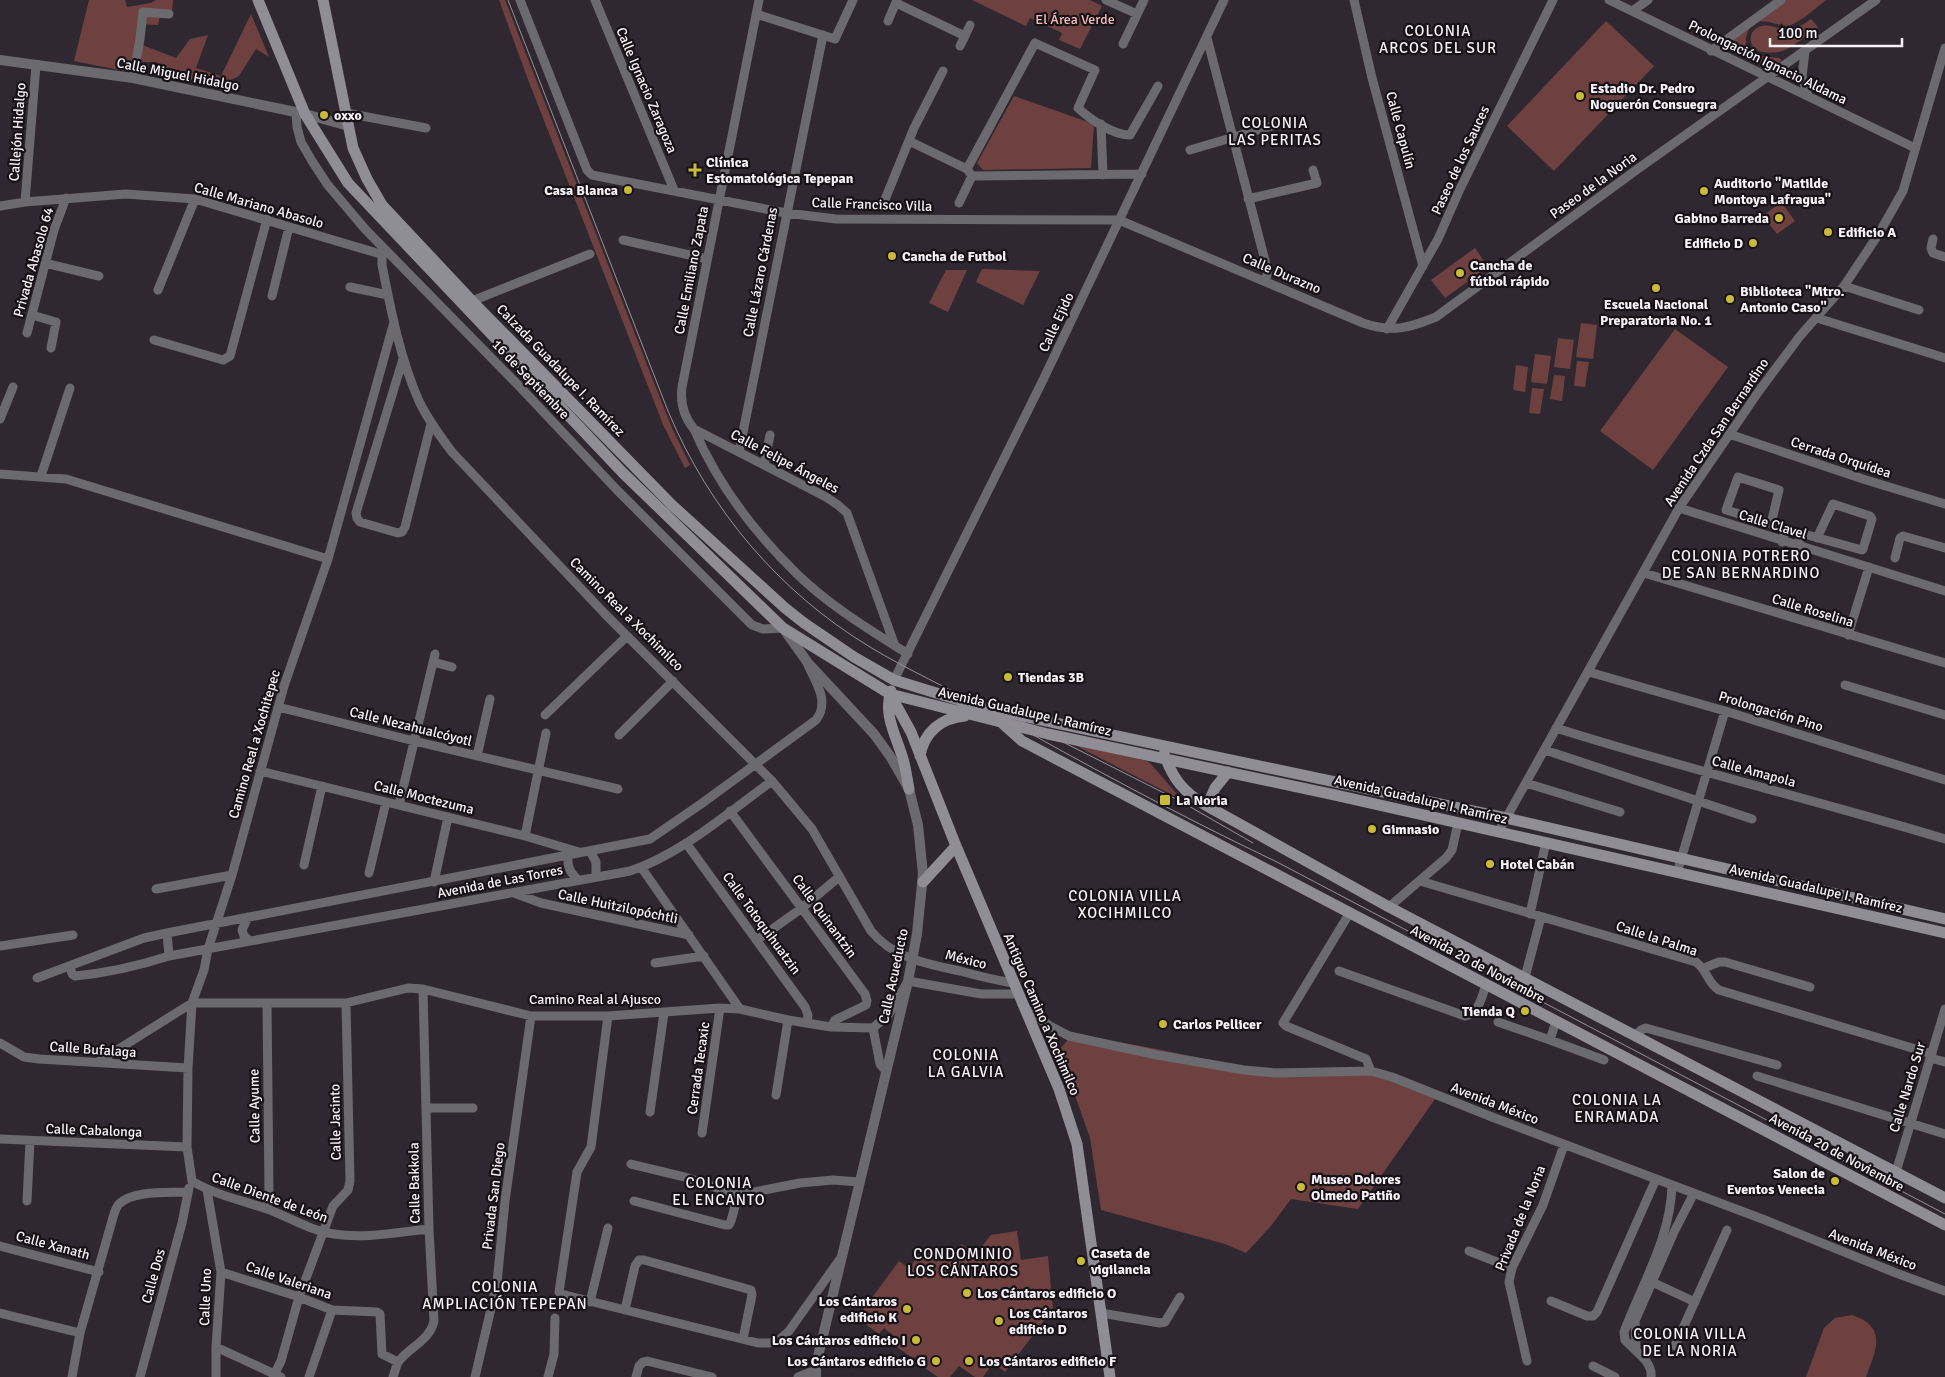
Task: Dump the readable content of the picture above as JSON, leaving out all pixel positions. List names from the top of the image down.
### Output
{
  "streets": {
    "main road": [
      "Calzada Guadalupe I. Ramírez",
      "Avenida Guadalupe I. Ramírez",
      "Avenida 20 de Noviembre",
      "Antiguo Camino a Xochimilco"
    ],
    "street": [
      "Prolongación Ignacio Aldama",
      "Calle Miguel Hidalgo",
      "Calle Ignacio Zaragoza",
      "Calle Capulín",
      "Callejón Hidalgo",
      "Paseo de los Sauces",
      "Paseo de la Noria",
      "Calle Francisco Villa",
      "Calle Mariano Abasolo",
      "Privada Abasolo 64",
      "Calle Emiliano Zapata",
      "Calle Lázaro Cárdenas",
      "Calle Durazno",
      "Calle Ejido",
      "16 de Septiembre",
      "Avenida Czda San Bernardino",
      "Cerrada Orquídea",
      "Calle Felipe Ángeles",
      "Calle Clavel",
      "Calle Roselina",
      "Camino Real a Xochimilco",
      "Prolongación Pino",
      "Calle Nezahualcóyotl",
      "Camino Real a Xochitepec",
      "Calle Amapola",
      "Calle Moctezuma",
      "Avenida de Las Torres",
      "Calle Huitzilopóchtli",
      "Calle Quinantzin",
      "Calle Totoquihuatzin",
      "Calle la Palma",
      "México",
      "Calle Acueducto",
      "Camino Real al Ajusco",
      "Calle Bufalaga",
      "Cerrada Tecaxic",
      "Calle Nardo Sur",
      "Avenida México",
      "Calle Ayume",
      "Calle Jacinto",
      "Calle Cabalonga",
      "Calle Bakkola",
      "Privada San Diego",
      "Calle Diente de León",
      "Privada de la Noria",
      "Calle Xanath",
      "Calle Dos",
      "Calle Valeriana",
      "Calle Uno"
    ]
  },
  "crossings": [
    ["Prolongación Ignacio Aldama", "Paseo de la Noria"],
    ["Prolongación Ignacio Aldama", "Avenida Czda San Bernardino"],
    ["Calle Miguel Hidalgo", "Callejón Hidalgo"],
    ["Calle Miguel Hidalgo", "Calzada Guadalupe I. Ramírez"],
    ["Calle Miguel Hidalgo", "16 de Septiembre"],
    ["Calle Ignacio Zaragoza", "Calle Francisco Villa"],
    ["Calle Capulín", "Paseo de los Sauces"],
    ["Callejón Hidalgo", "Calle Mariano Abasolo"],
    ["Paseo de los Sauces", "Calle Durazno"],
    ["Paseo de la Noria", "Calle Durazno"],
    ["Calle Francisco Villa", "Calle Emiliano Zapata"],
    ["Calle Francisco Villa", "Calle Lázaro Cárdenas"],
    ["Calle Francisco Villa", "Calle Durazno"],
    ["Calle Francisco Villa", "Calle Ejido"],
    ["Calle Mariano Abasolo", "Privada Abasolo 64"],
    ["Calle Mariano Abasolo", "16 de Septiembre"],
    ["Calle Mariano Abasolo", "Camino Real a Xochimilco"],
    ["Calle Emiliano Zapata", "Calle Felipe Ángeles"],
    ["Calle Lázaro Cárdenas", "Calle Felipe Ángeles"],
    ["Calle Durazno", "Calle Ejido"],
    ["Calle Ejido", "Calzada Guadalupe I. Ramírez"],
    ["Calle Ejido", "Avenida Guadalupe I. Ramírez"],
    ["Calzada Guadalupe I. Ramírez", "16 de Septiembre"],
    ["Calzada Guadalupe I. Ramírez", "Avenida Guadalupe I. Ramírez"],
    ["Calzada Guadalupe I. Ramírez", "Calle Acueducto"],
    ["Calzada Guadalupe I. Ramírez", "Antiguo Camino a Xochimilco"],
    ["16 de Septiembre", "Camino Real a Xochimilco"],
    ["16 de Septiembre", "Calle Acueducto"],
    ["Avenida Czda San Bernardino", "Cerrada Orquídea"],
    ["Avenida Czda San Bernardino", "Calle Clavel"],
    ["Avenida Czda San Bernardino", "Calle Roselina"],
    ["Avenida Czda San Bernardino", "Avenida Guadalupe I. Ramírez"],
    ["Avenida Czda San Bernardino", "Prolongación Pino"],
    ["Avenida Czda San Bernardino", "Calle Amapola"],
    ["Camino Real a Xochimilco", "Camino Real a Xochitepec"],
    ["Camino Real a Xochimilco", "Avenida de Las Torres"],
    ["Camino Real a Xochimilco", "México"],
    ["Camino Real a Xochimilco", "Calle Acueducto"],
    ["Avenida Guadalupe I. Ramírez", "Avenida 20 de Noviembre"],
    ["Avenida Guadalupe I. Ramírez", "Antiguo Camino a Xochimilco"],
    ["Calle Nezahualcóyotl", "Camino Real a Xochitepec"],
    ["Camino Real a Xochitepec", "Calle Moctezuma"],
    ["Camino Real a Xochitepec", "Avenida de Las Torres"],
    ["Camino Real a Xochitepec", "Camino Real al Ajusco"],
    ["Camino Real a Xochitepec", "Calle Bufalaga"],
    ["Camino Real a Xochitepec", "Calle Cabalonga"],
    ["Camino Real a Xochitepec", "Calle Diente de León"],
    ["Camino Real a Xochitepec", "Calle Dos"],
    ["Calle Moctezuma", "Avenida de Las Torres"],
    ["Avenida de Las Torres", "Calle Huitzilopóchtli"],
    ["Avenida de Las Torres", "Calle Quinantzin"],
    ["Avenida de Las Torres", "Calle Totoquihuatzin"],
    ["Avenida de Las Torres", "Calle Acueducto"],
    ["Calle Quinantzin", "Camino Real al Ajusco"],
    ["Calle Totoquihuatzin", "Camino Real al Ajusco"],
    ["Calle la Palma", "Calle Nardo Sur"],
    ["México", "Calle Acueducto"],
    ["México", "Antiguo Camino a Xochimilco"],
    ["Avenida 20 de Noviembre", "Calle Nardo Sur"],
    ["Camino Real al Ajusco", "Cerrada Tecaxic"],
    ["Camino Real al Ajusco", "Calle Ayume"],
    ["Camino Real al Ajusco", "Calle Jacinto"],
    ["Camino Real al Ajusco", "Calle Bakkola"],
    ["Camino Real al Ajusco", "Privada San Diego"],
    ["Antiguo Camino a Xochimilco", "Avenida México"],
    ["Avenida México", "Privada de la Noria"],
    ["Calle Ayume", "Calle Diente de León"],
    ["Calle Jacinto", "Calle Diente de León"],
    ["Calle Jacinto", "Calle Valeriana"],
    ["Calle Bakkola", "Calle Diente de León"],
    ["Calle Bakkola", "Calle Valeriana"],
    ["Calle Diente de León", "Calle Dos"],
    ["Calle Diente de León", "Calle Uno"],
    ["Calle Valeriana", "Calle Uno"]
  ],
  "districts": [
    "COLONIA ARCOS DEL SUR",
    "COLONIA LAS PERITAS",
    "COLONIA POTRERO DE SAN BERNARDINO",
    "COLONIA VILLA XOCIHMILCO",
    "COLONIA LA GALVIA",
    "COLONIA LA ENRAMADA",
    "COLONIA EL ENCANTO",
    "CONDOMINIO LOS CÁNTAROS",
    "COLONIA AMPLIACIÓN TEPEPAN",
    "COLONIA VILLA DE LA NORIA"
  ],
  "parks": ["El Área Verde"],
  "places": {
    "other": [
      "Estadio Dr. Pedro Noguerón Consuegra",
      "oxxo",
      "Casa Blanca",
      "Auditorio \"Matilde Montoya Lafragua\"",
      "Gabino Barreda",
      "Edificio A",
      "Edificio D",
      "Cancha de Futbol",
      "Cancha de fútbol rápido",
      "Escuela Nacional Preparatoria No. 1",
      "Biblioteca \"Mtro. Antonio Caso\"",
      "Tiendas 3B",
      "Gimnasio",
      "Hotel Cabán",
      "Tienda Q",
      "Carlos Pellicer",
      "Salon de Eventos Venecia",
      "Museo Dolores Olmedo Patiño",
      "Caseta de vigilancia",
      "Los Cántaros edificio O",
      "Los Cántaros edificio K",
      "Los Cántaros edificio D",
      "Los Cántaros edificio I",
      "Los Cántaros edificio G",
      "Los Cántaros edificio F"
    ],
    "health": ["Clínica Estomatológica Tepepan"],
    "transit": ["La Noria"]
  },
  "scale_bar": "100 m"
}
